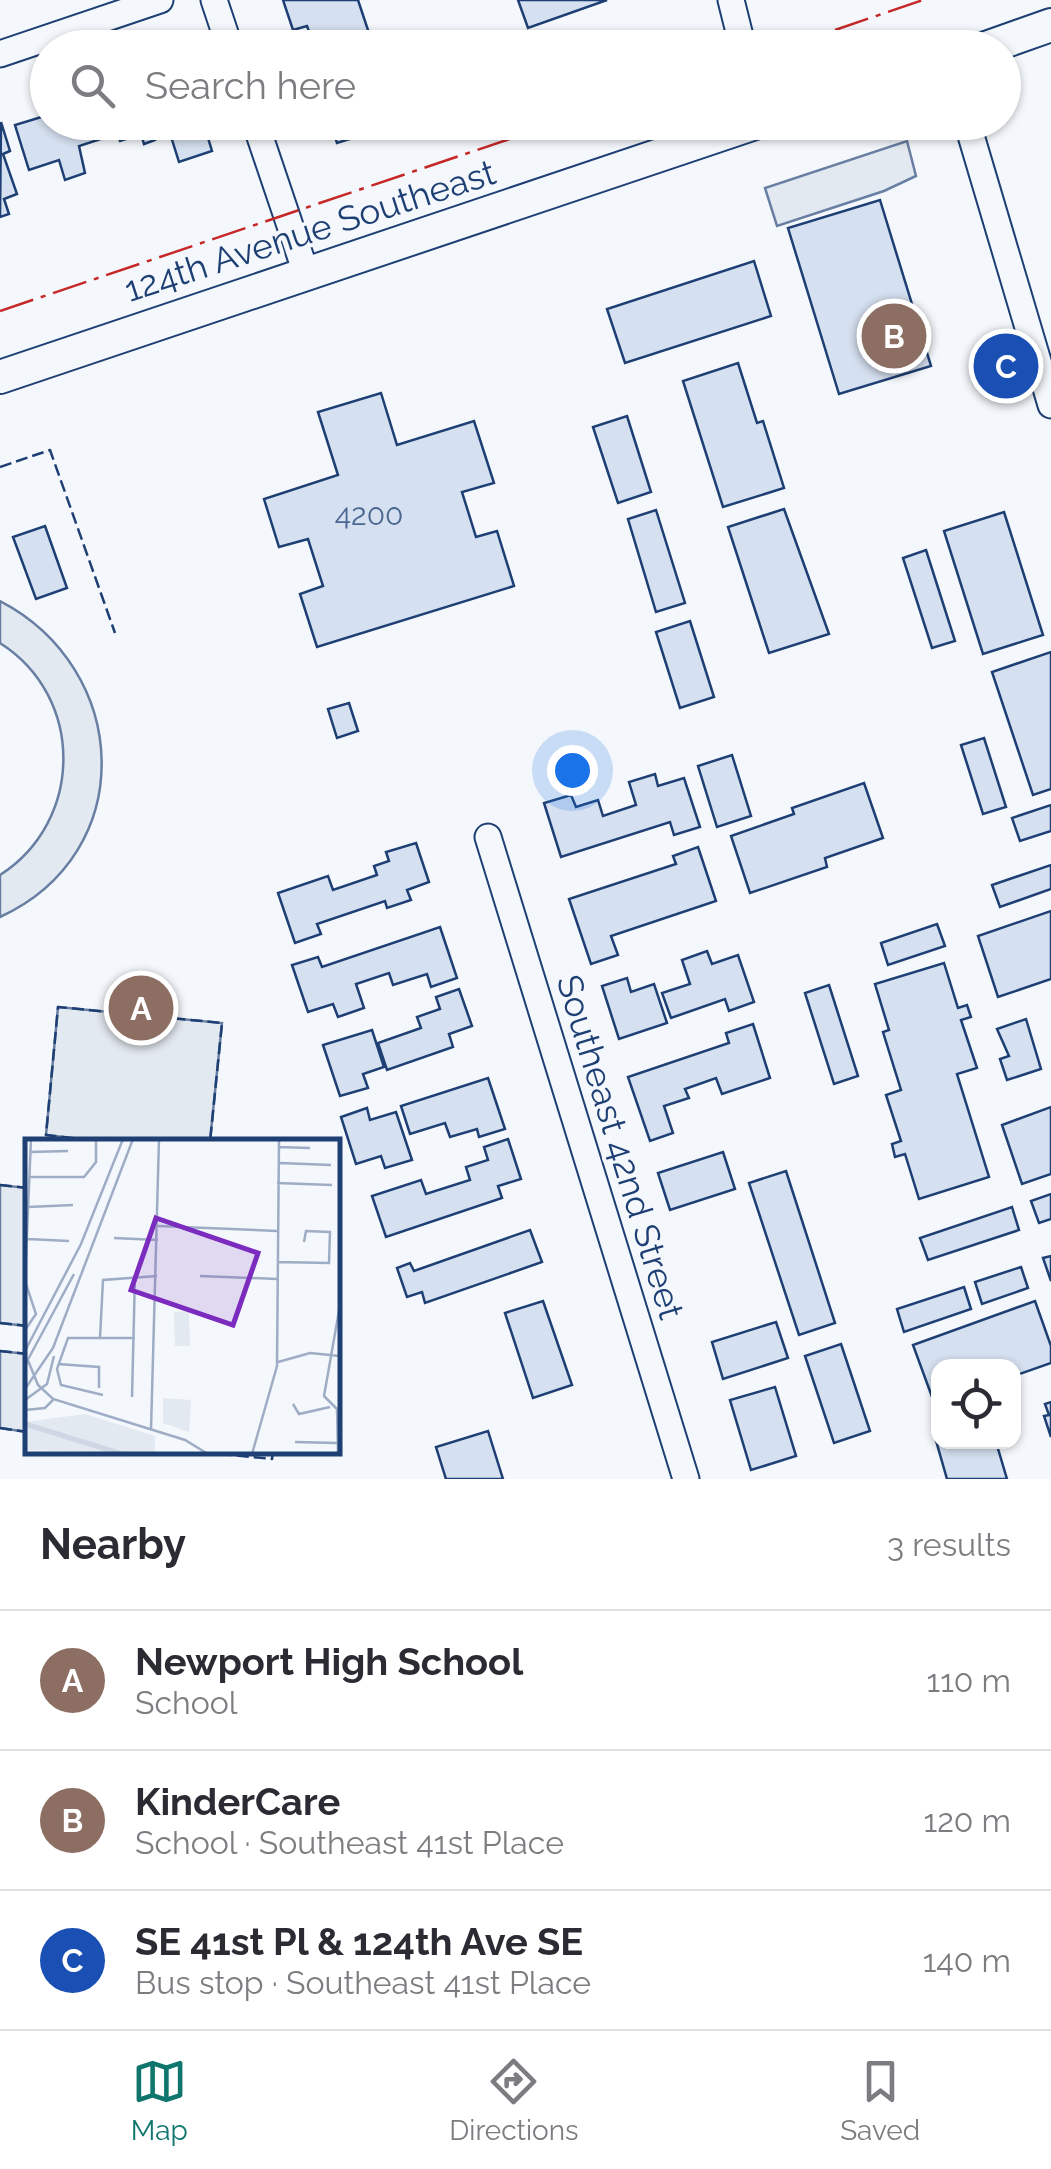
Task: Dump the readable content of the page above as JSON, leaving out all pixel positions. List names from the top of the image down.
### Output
{
  "streets": {
    "street": ["124th Avenue Southeast", "Southeast 42nd Street"]
  },
  "house_numbers": ["4200"],
  "page": {
    "search": "Search here",
    "pins": ["B", "C", "A"],
    "heading": ["Nearby", "3 results"],
    "list": [
      {
        "mark": "A",
        "name": "Newport High School",
        "note": "School",
        "value": "110 m"
      },
      {
        "mark": "B",
        "name": "KinderCare",
        "note": "School · Southeast 41st Place",
        "value": "120 m"
      },
      {
        "mark": "C",
        "name": "SE 41st Pl & 124th Ave SE",
        "note": "Bus stop · Southeast 41st Place",
        "value": "140 m"
      }
    ],
    "nav": ["Map", "Directions", "Saved"]
  }
}
